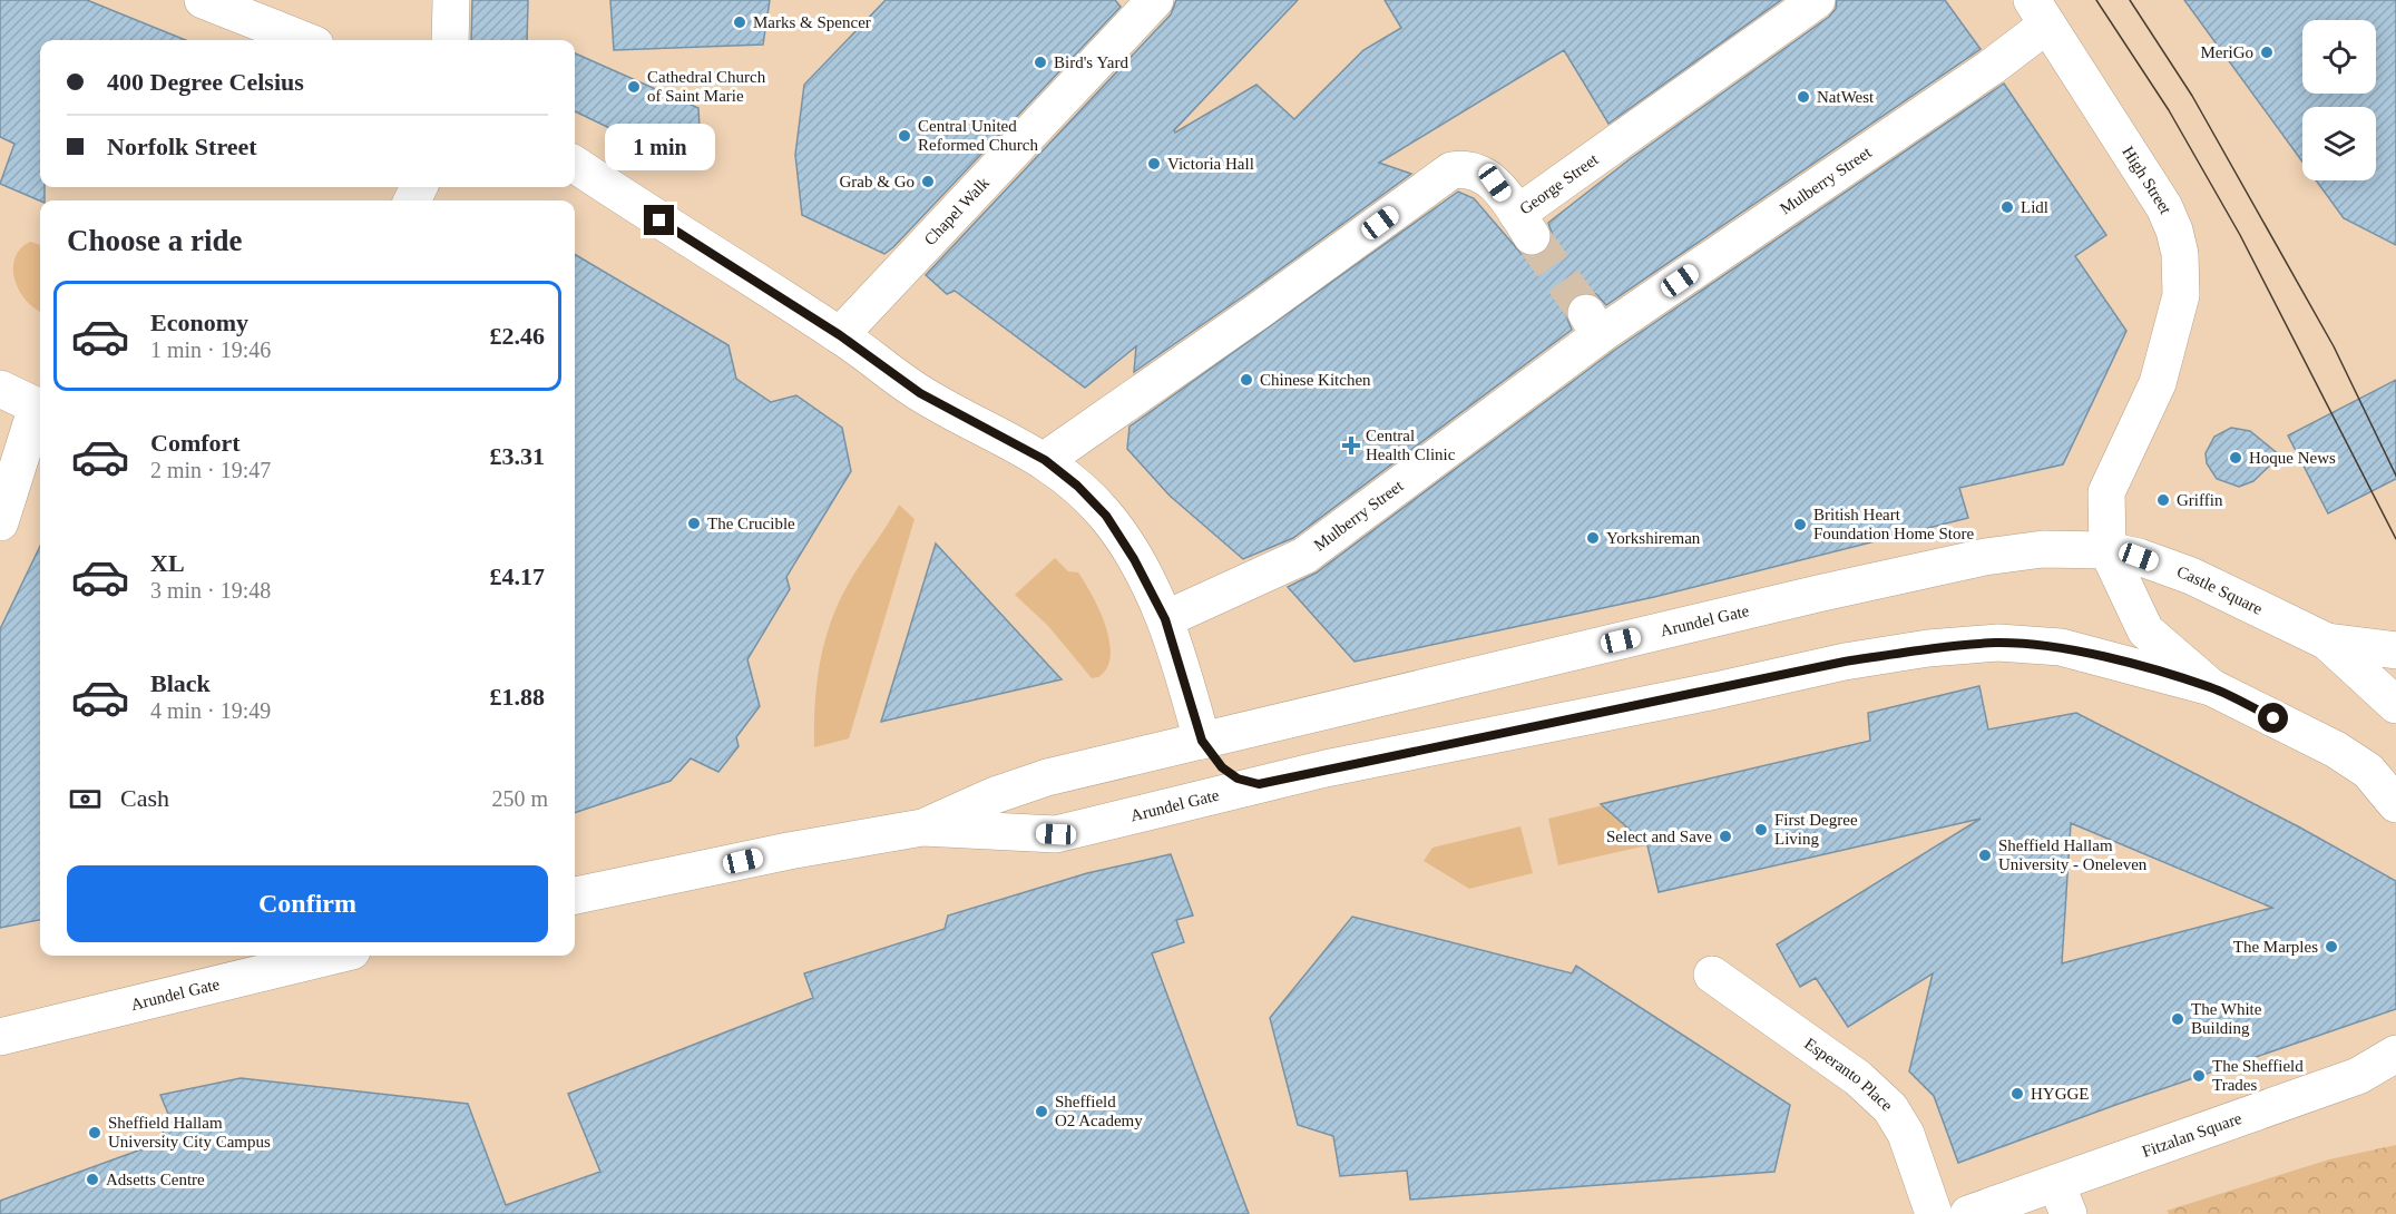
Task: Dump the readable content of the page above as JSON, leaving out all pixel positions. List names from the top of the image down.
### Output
{
  "streets": {
    "street": [
      "High Street",
      "Mulberry Street",
      "George Street",
      "Chapel Walk",
      "Castle Square",
      "Arundel Gate",
      "Esperanto Place",
      "Fitzalan Square"
    ]
  },
  "crossings": [
    ["High Street", "Mulberry Street"],
    ["High Street", "Castle Square"],
    ["High Street", "Arundel Gate"],
    ["Castle Square", "Arundel Gate"]
  ],
  "places": {
    "other": [
      "Marks & Spencer",
      "MeriGo",
      "Bird's Yard",
      "Cathedral Church of Saint Marie",
      "NatWest",
      "Central United Reformed Church",
      "Victoria Hall",
      "Grab & Go",
      "Lidl",
      "Chinese Kitchen",
      "Hoque News",
      "Griffin",
      "The Crucible",
      "British Heart Foundation Home Store",
      "Yorkshireman",
      "First Degree Living",
      "Select and Save",
      "Sheffield Hallam University - Oneleven",
      "The Marples",
      "The White Building",
      "The Sheffield Trades",
      "HYGGE",
      "Sheffield O2 Academy",
      "Sheffield Hallam University City Campus",
      "Adsetts Centre"
    ],
    "health": ["Central Health Clinic"]
  },
  "page": {
    "banner": ["400 Degree Celsius", "Norfolk Street"],
    "bubble": "1 min",
    "heading": "Choose a ride",
    "list": [
      {
        "name": "Economy",
        "note": "1 min · 19:46",
        "value": "£2.46"
      },
      {
        "name": "Comfort",
        "note": "2 min · 19:47",
        "value": "£3.31"
      },
      {
        "name": "XL",
        "note": "3 min · 19:48",
        "value": "£4.17"
      },
      {
        "name": "Black",
        "note": "4 min · 19:49",
        "value": "£1.88"
      }
    ],
    "pay": ["Cash", "250 m"],
    "buttons": "Confirm"
  }
}
